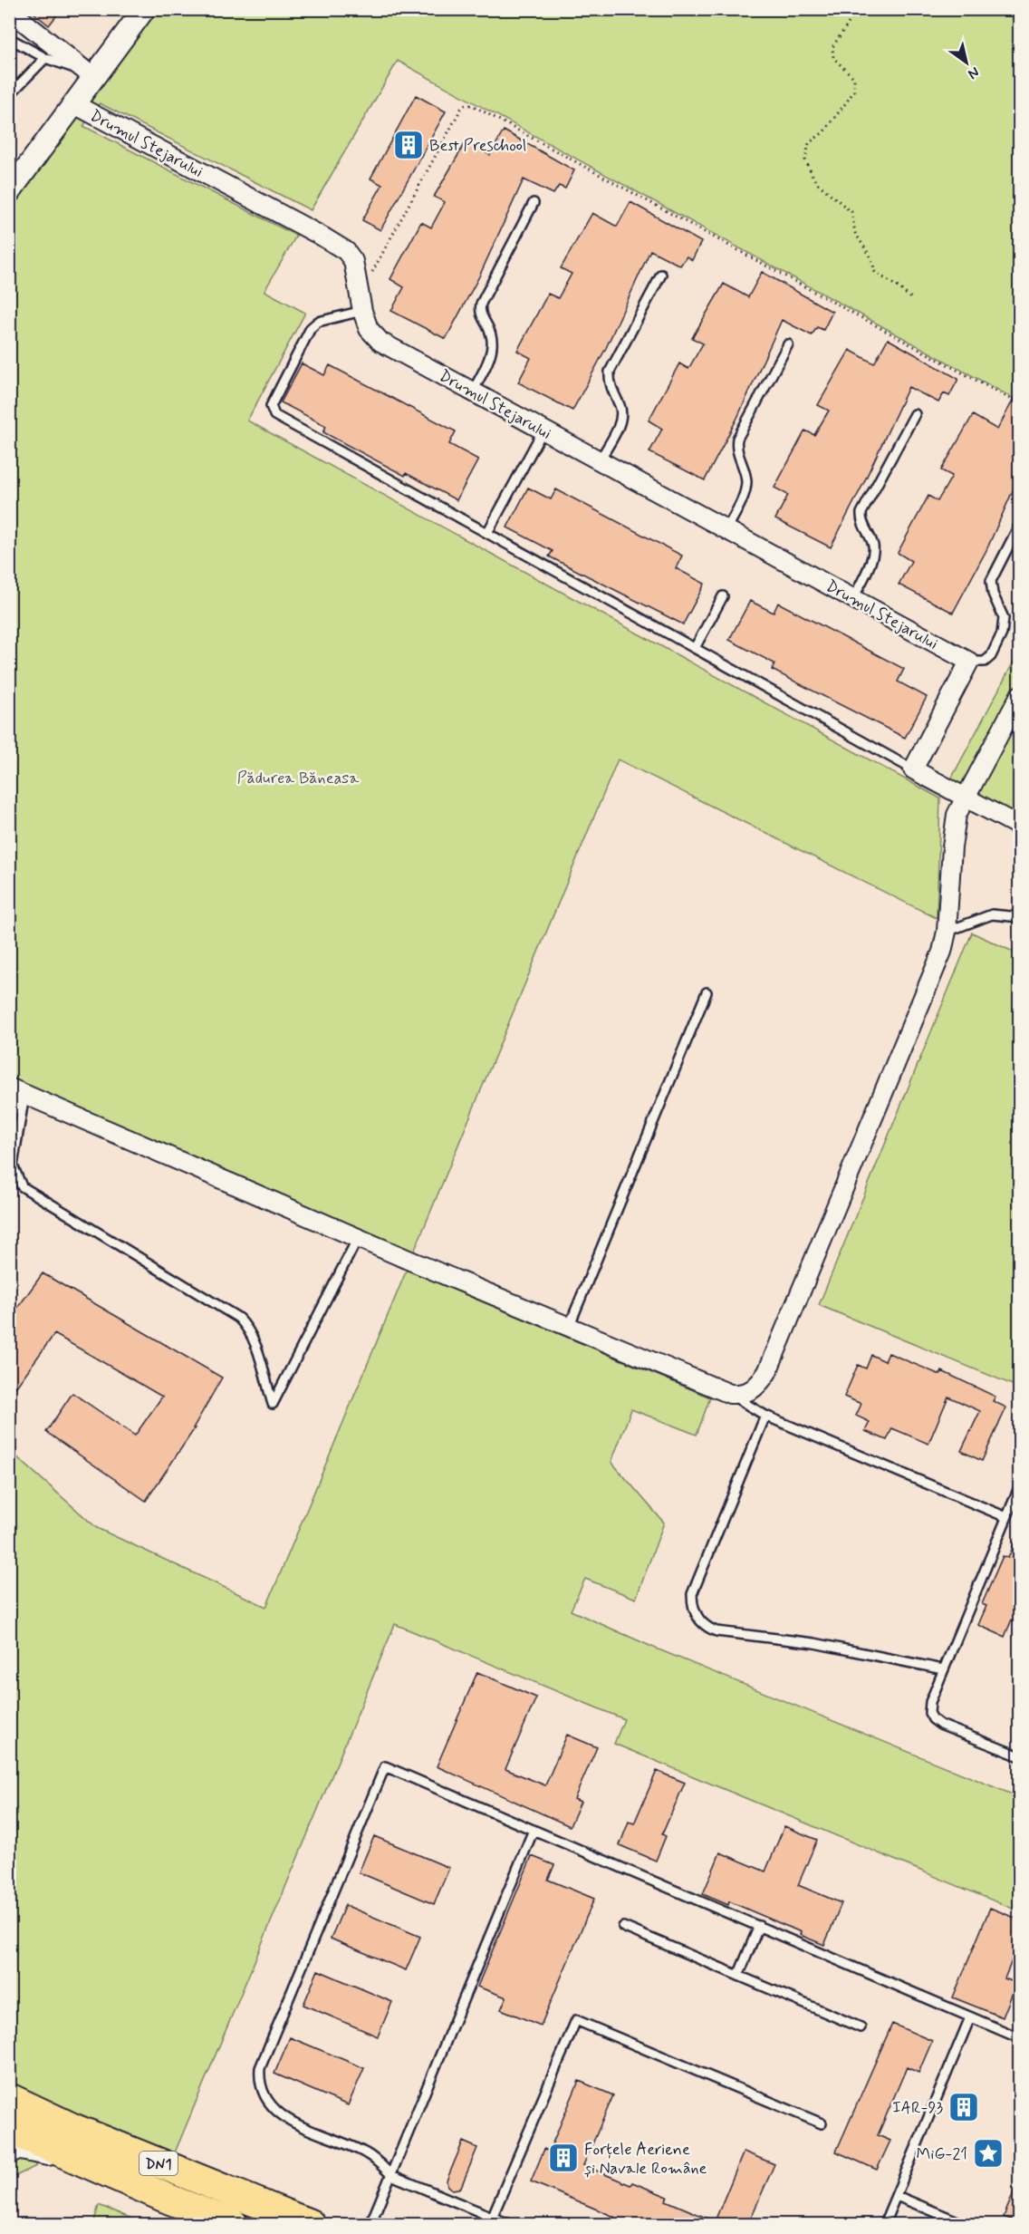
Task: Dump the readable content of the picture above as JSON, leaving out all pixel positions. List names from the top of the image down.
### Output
{
  "streets": {
    "highway": ["DN1"],
    "street": ["Drumul Stejarului"]
  },
  "parks": ["Pădurea Băneasa"],
  "places": {
    "building": ["Best Preschool", "IAR-93", "Forțele Aeriene și Navale Române"],
    "place": ["MiG-21"]
  },
  "north": "bottom right"
}
